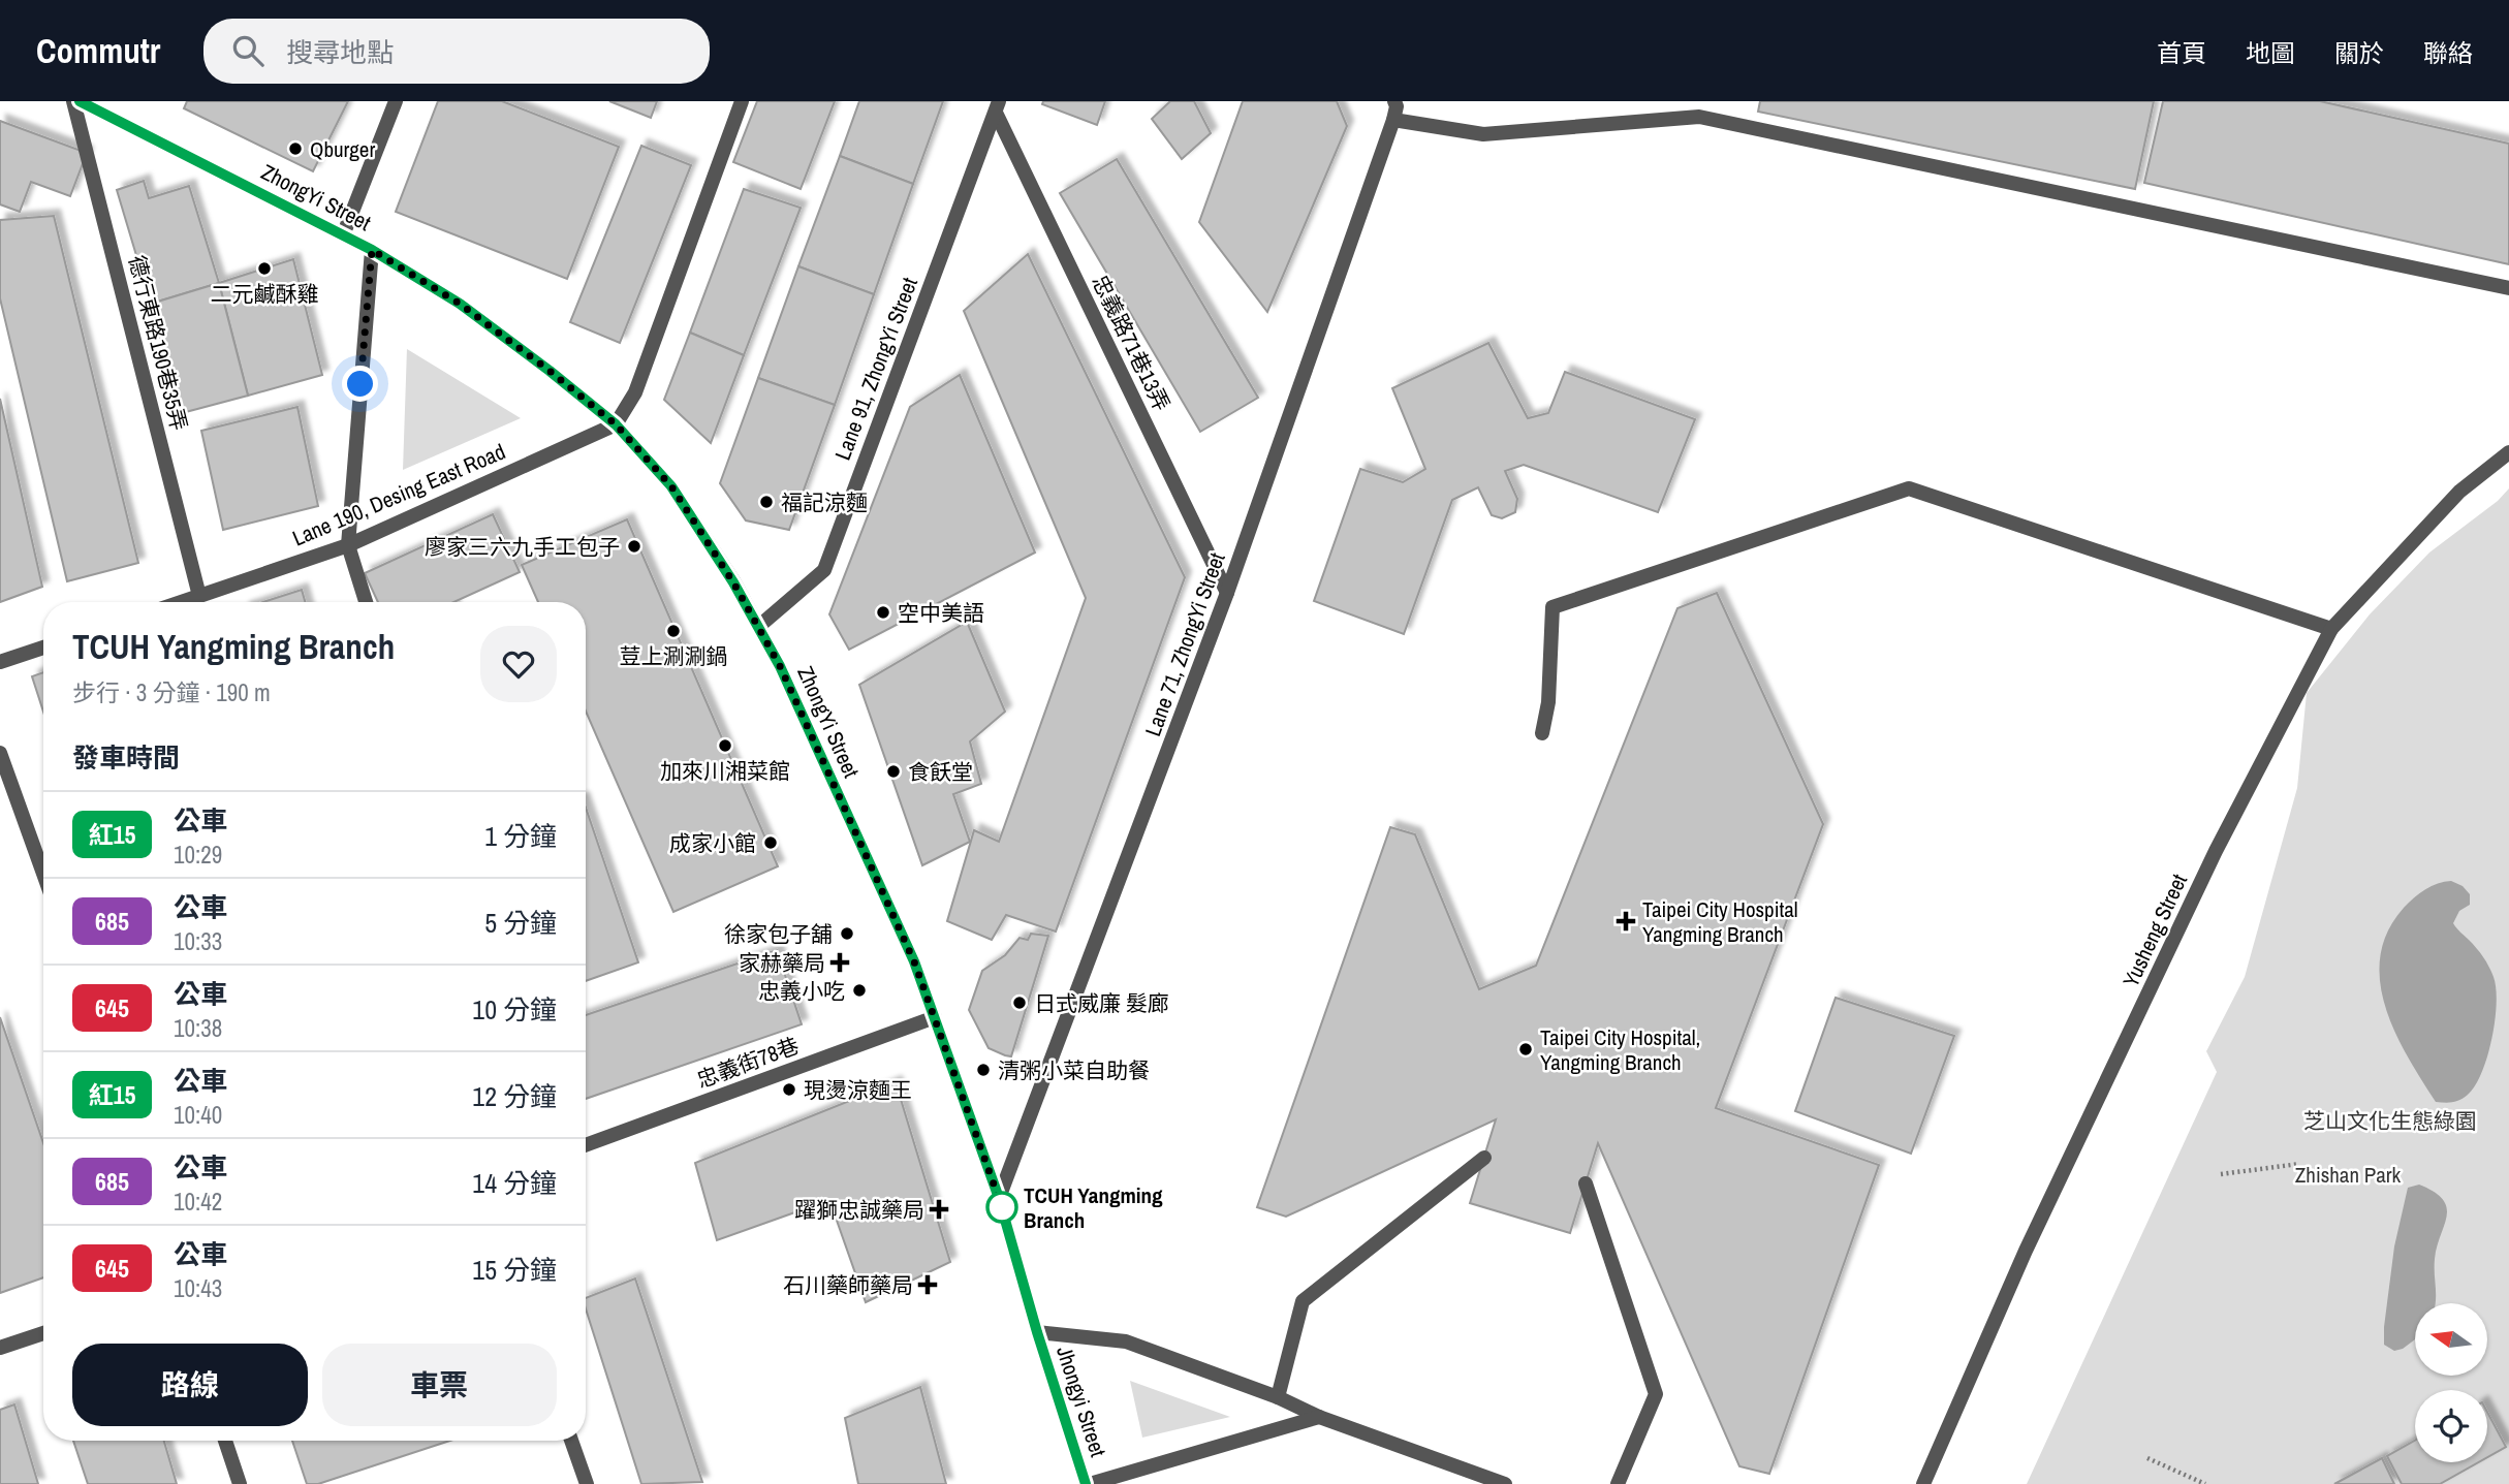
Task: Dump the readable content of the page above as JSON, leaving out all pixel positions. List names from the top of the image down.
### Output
{
  "streets": {
    "street": [
      "ZhongYi Street",
      "德行東路190巷35弄",
      "忠義路71巷13弄",
      "Lane 91, ZhongYi Street",
      "Lane 190, Desing East Road",
      "Lane 71, ZhongYi Street",
      "Yusheng Street",
      "忠義街78巷",
      "Jhongyi Street"
    ]
  },
  "crossings": [
    ["ZhongYi Street", "Lane 91, ZhongYi Street"],
    ["ZhongYi Street", "Lane 190, Desing East Road"],
    ["ZhongYi Street", "Lane 71, ZhongYi Street"],
    ["ZhongYi Street", "忠義街78巷"],
    ["ZhongYi Street", "Jhongyi Street"],
    ["德行東路190巷35弄", "Lane 190, Desing East Road"],
    ["忠義路71巷13弄", "Lane 91, ZhongYi Street"],
    ["忠義路71巷13弄", "Lane 71, ZhongYi Street"]
  ],
  "parks": ["芝山文化生態綠園", "Zhishan Park"],
  "places": {
    "other": [
      "Qburger",
      "二元鹹酥雞",
      "福記涼麵",
      "廖家三六九手工包子",
      "空中美語",
      "荳上涮涮鍋",
      "加來川湘菜館",
      "食飫堂",
      "成家小館",
      "徐家包子舖",
      "忠義小吃",
      "日式威廉 髮廊",
      "Taipei City Hospital, Yangming Branch",
      "清粥小菜自助餐",
      "現燙涼麵王",
      "TCUH Yangming Branch"
    ],
    "health": [
      "Taipei City Hospital Yangming Branch",
      "家赫藥局",
      "躍獅忠誠藥局",
      "石川藥師藥局"
    ]
  },
  "lines": ["bus line 紅15"],
  "north": "left",
  "page": {
    "header": "Commutr",
    "search": "搜尋地點",
    "nav": [
      "首頁",
      "地圖",
      "關於",
      "聯絡"
    ],
    "heading": [
      ["TCUH Yangming Branch", "步行 · 3 分鐘 · 190 m"],
      "發車時間"
    ],
    "list": [
      {
        "mark": "紅15",
        "name": "公車",
        "note": "10:29",
        "value": "1 分鐘"
      },
      {
        "mark": "685",
        "name": "公車",
        "note": "10:33",
        "value": "5 分鐘"
      },
      {
        "mark": "645",
        "name": "公車",
        "note": "10:38",
        "value": "10 分鐘"
      },
      {
        "mark": "紅15",
        "name": "公車",
        "note": "10:40",
        "value": "12 分鐘"
      },
      {
        "mark": "685",
        "name": "公車",
        "note": "10:42",
        "value": "14 分鐘"
      },
      {
        "mark": "645",
        "name": "公車",
        "note": "10:43",
        "value": "15 分鐘"
      }
    ],
    "buttons": ["路線", "車票"]
  }
}
